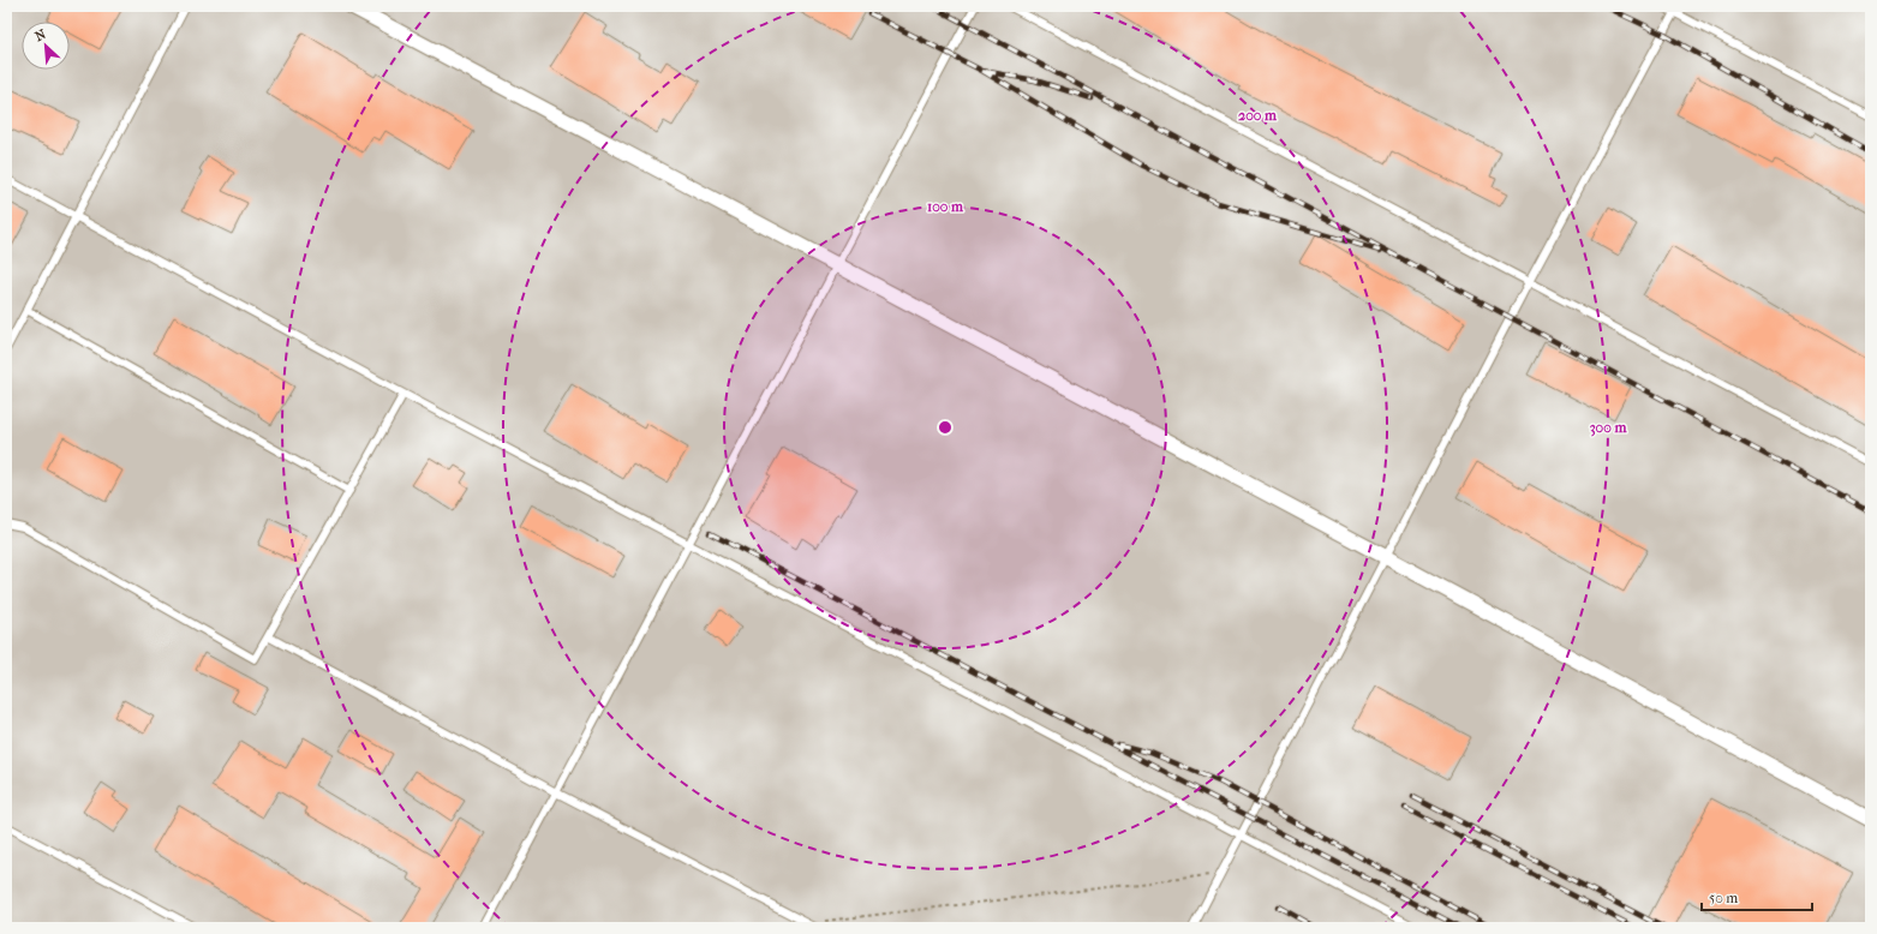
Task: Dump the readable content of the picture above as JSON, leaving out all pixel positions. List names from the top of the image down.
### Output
{
  "scale_bar": "50 m",
  "north": "top left",
  "rings": ["200 m", "100 m", "300 m"]
}
